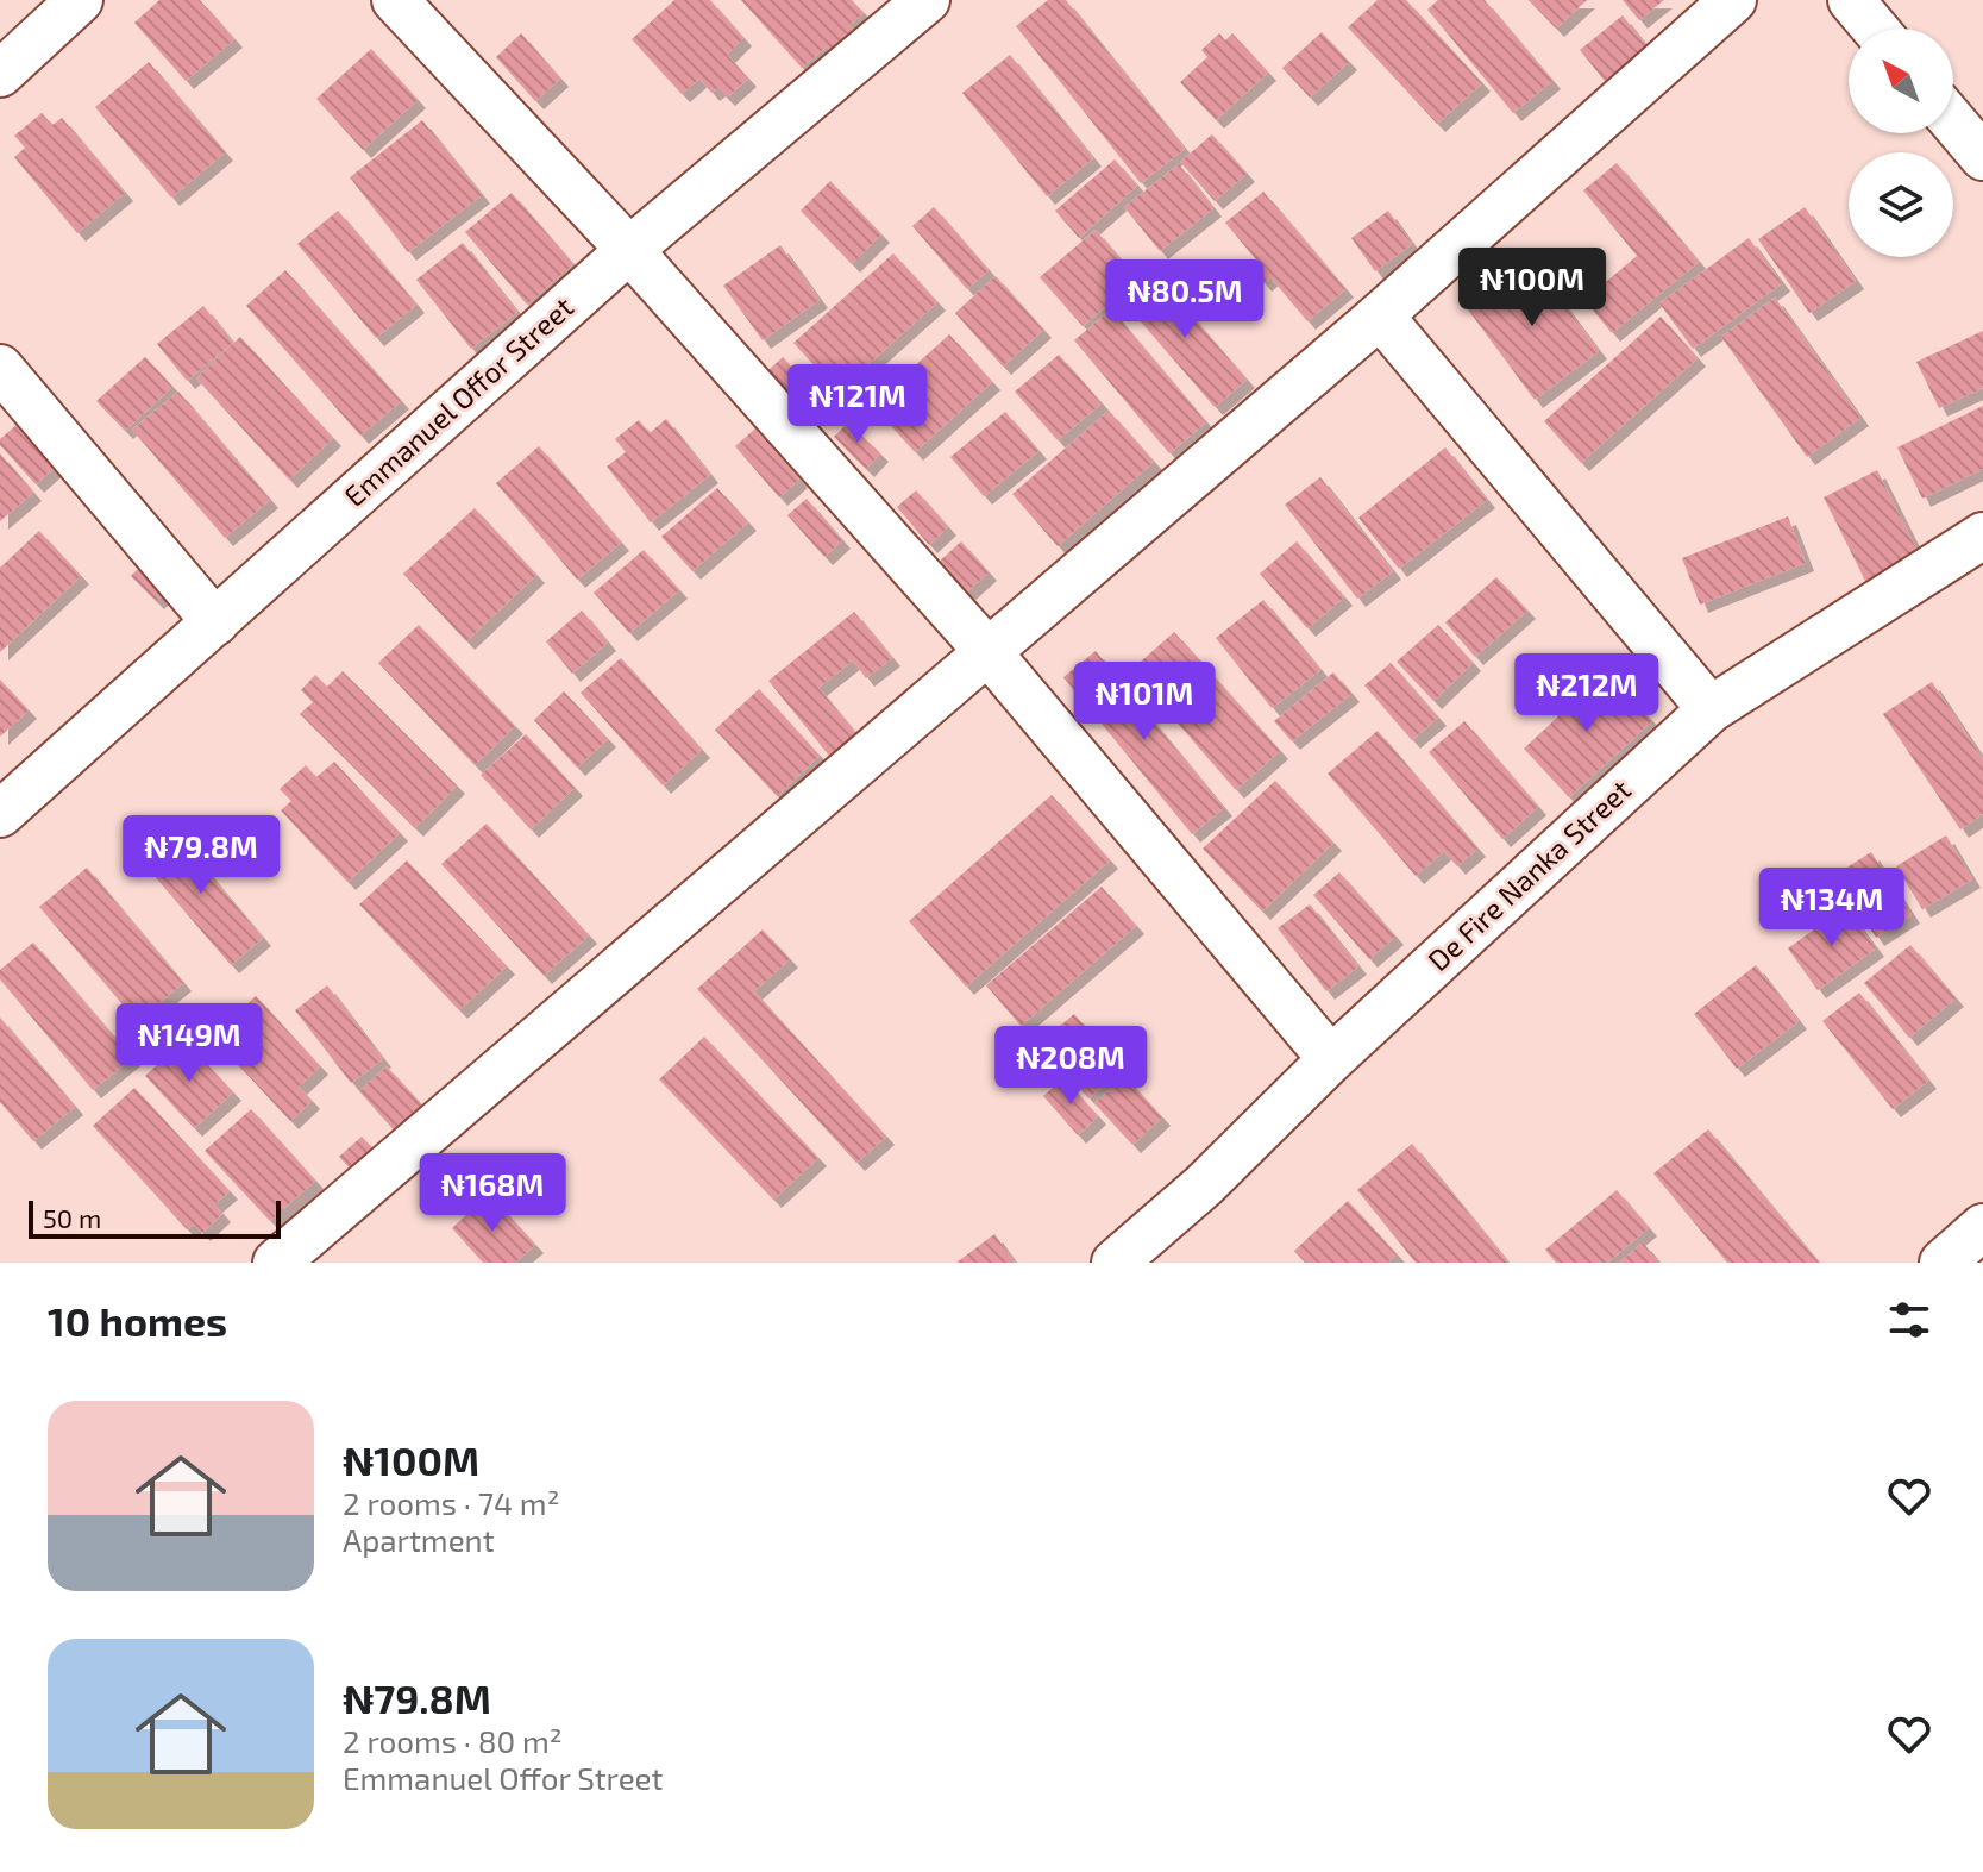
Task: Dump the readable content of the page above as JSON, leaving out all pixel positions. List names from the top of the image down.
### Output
{
  "streets": {
    "street": ["Emmanuel Offor Street", "De Fire Nanka Street"]
  },
  "scale_bar": "50 m",
  "north": "top left",
  "page": {
    "price": [
      "₦100M",
      "₦80.5M",
      "₦121M",
      "₦212M",
      "₦101M",
      "₦79.8M",
      "₦134M",
      "₦149M",
      "₦208M",
      "₦168M"
    ],
    "scale": "50 m",
    "heading": "10 homes",
    "list": [
      {
        "name": "₦100M",
        "note": "2 rooms · 74 m² · Apartment"
      },
      {
        "name": "₦79.8M",
        "note": "2 rooms · 80 m² · Emmanuel Offor Street"
      }
    ]
  }
}
